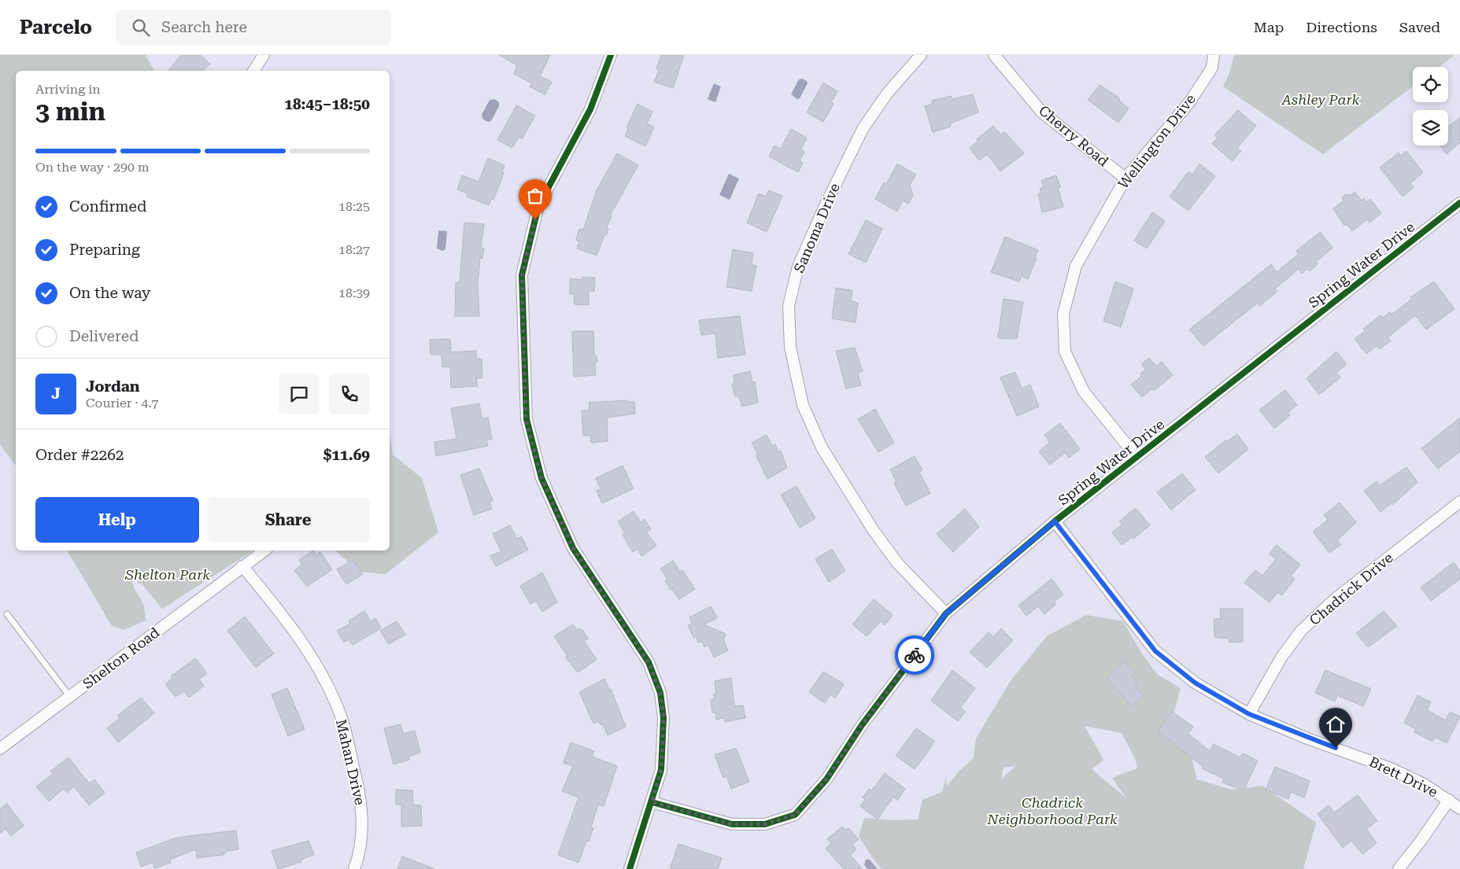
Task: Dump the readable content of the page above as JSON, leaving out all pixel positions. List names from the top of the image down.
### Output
{
  "streets": {
    "street": [
      "Cherry Road",
      "Wellington Drive",
      "Sanoma Drive",
      "Spring Water Drive",
      "Chadrick Drive",
      "Shelton Road",
      "Mahan Drive",
      "Brett Drive"
    ]
  },
  "crossings": [
    ["Cherry Road", "Wellington Drive"],
    ["Wellington Drive", "Spring Water Drive"],
    ["Sanoma Drive", "Spring Water Drive"],
    ["Spring Water Drive", "Brett Drive"],
    ["Chadrick Drive", "Brett Drive"],
    ["Shelton Road", "Mahan Drive"]
  ],
  "parks": ["Ashley Park", "Shelton Park", "Chadrick Neighborhood Park"],
  "page": {
    "header": "Parcelo",
    "search": "Search here",
    "nav": ["Map", "Directions", "Saved"],
    "heading": ["3 min", "Arriving in", "18:45–18:50"],
    "panel": [
      "Jordan",
      "Courier · 4.7",
      "Order #2262",
      "$11.69"
    ],
    "bar": "On the way · 290 m",
    "list": [
      ["Confirmed", "18:25"],
      ["Preparing", "18:27"],
      ["On the way", "18:39"],
      "Delivered"
    ],
    "round": "J",
    "buttons": ["Help", "Share"]
  }
}
